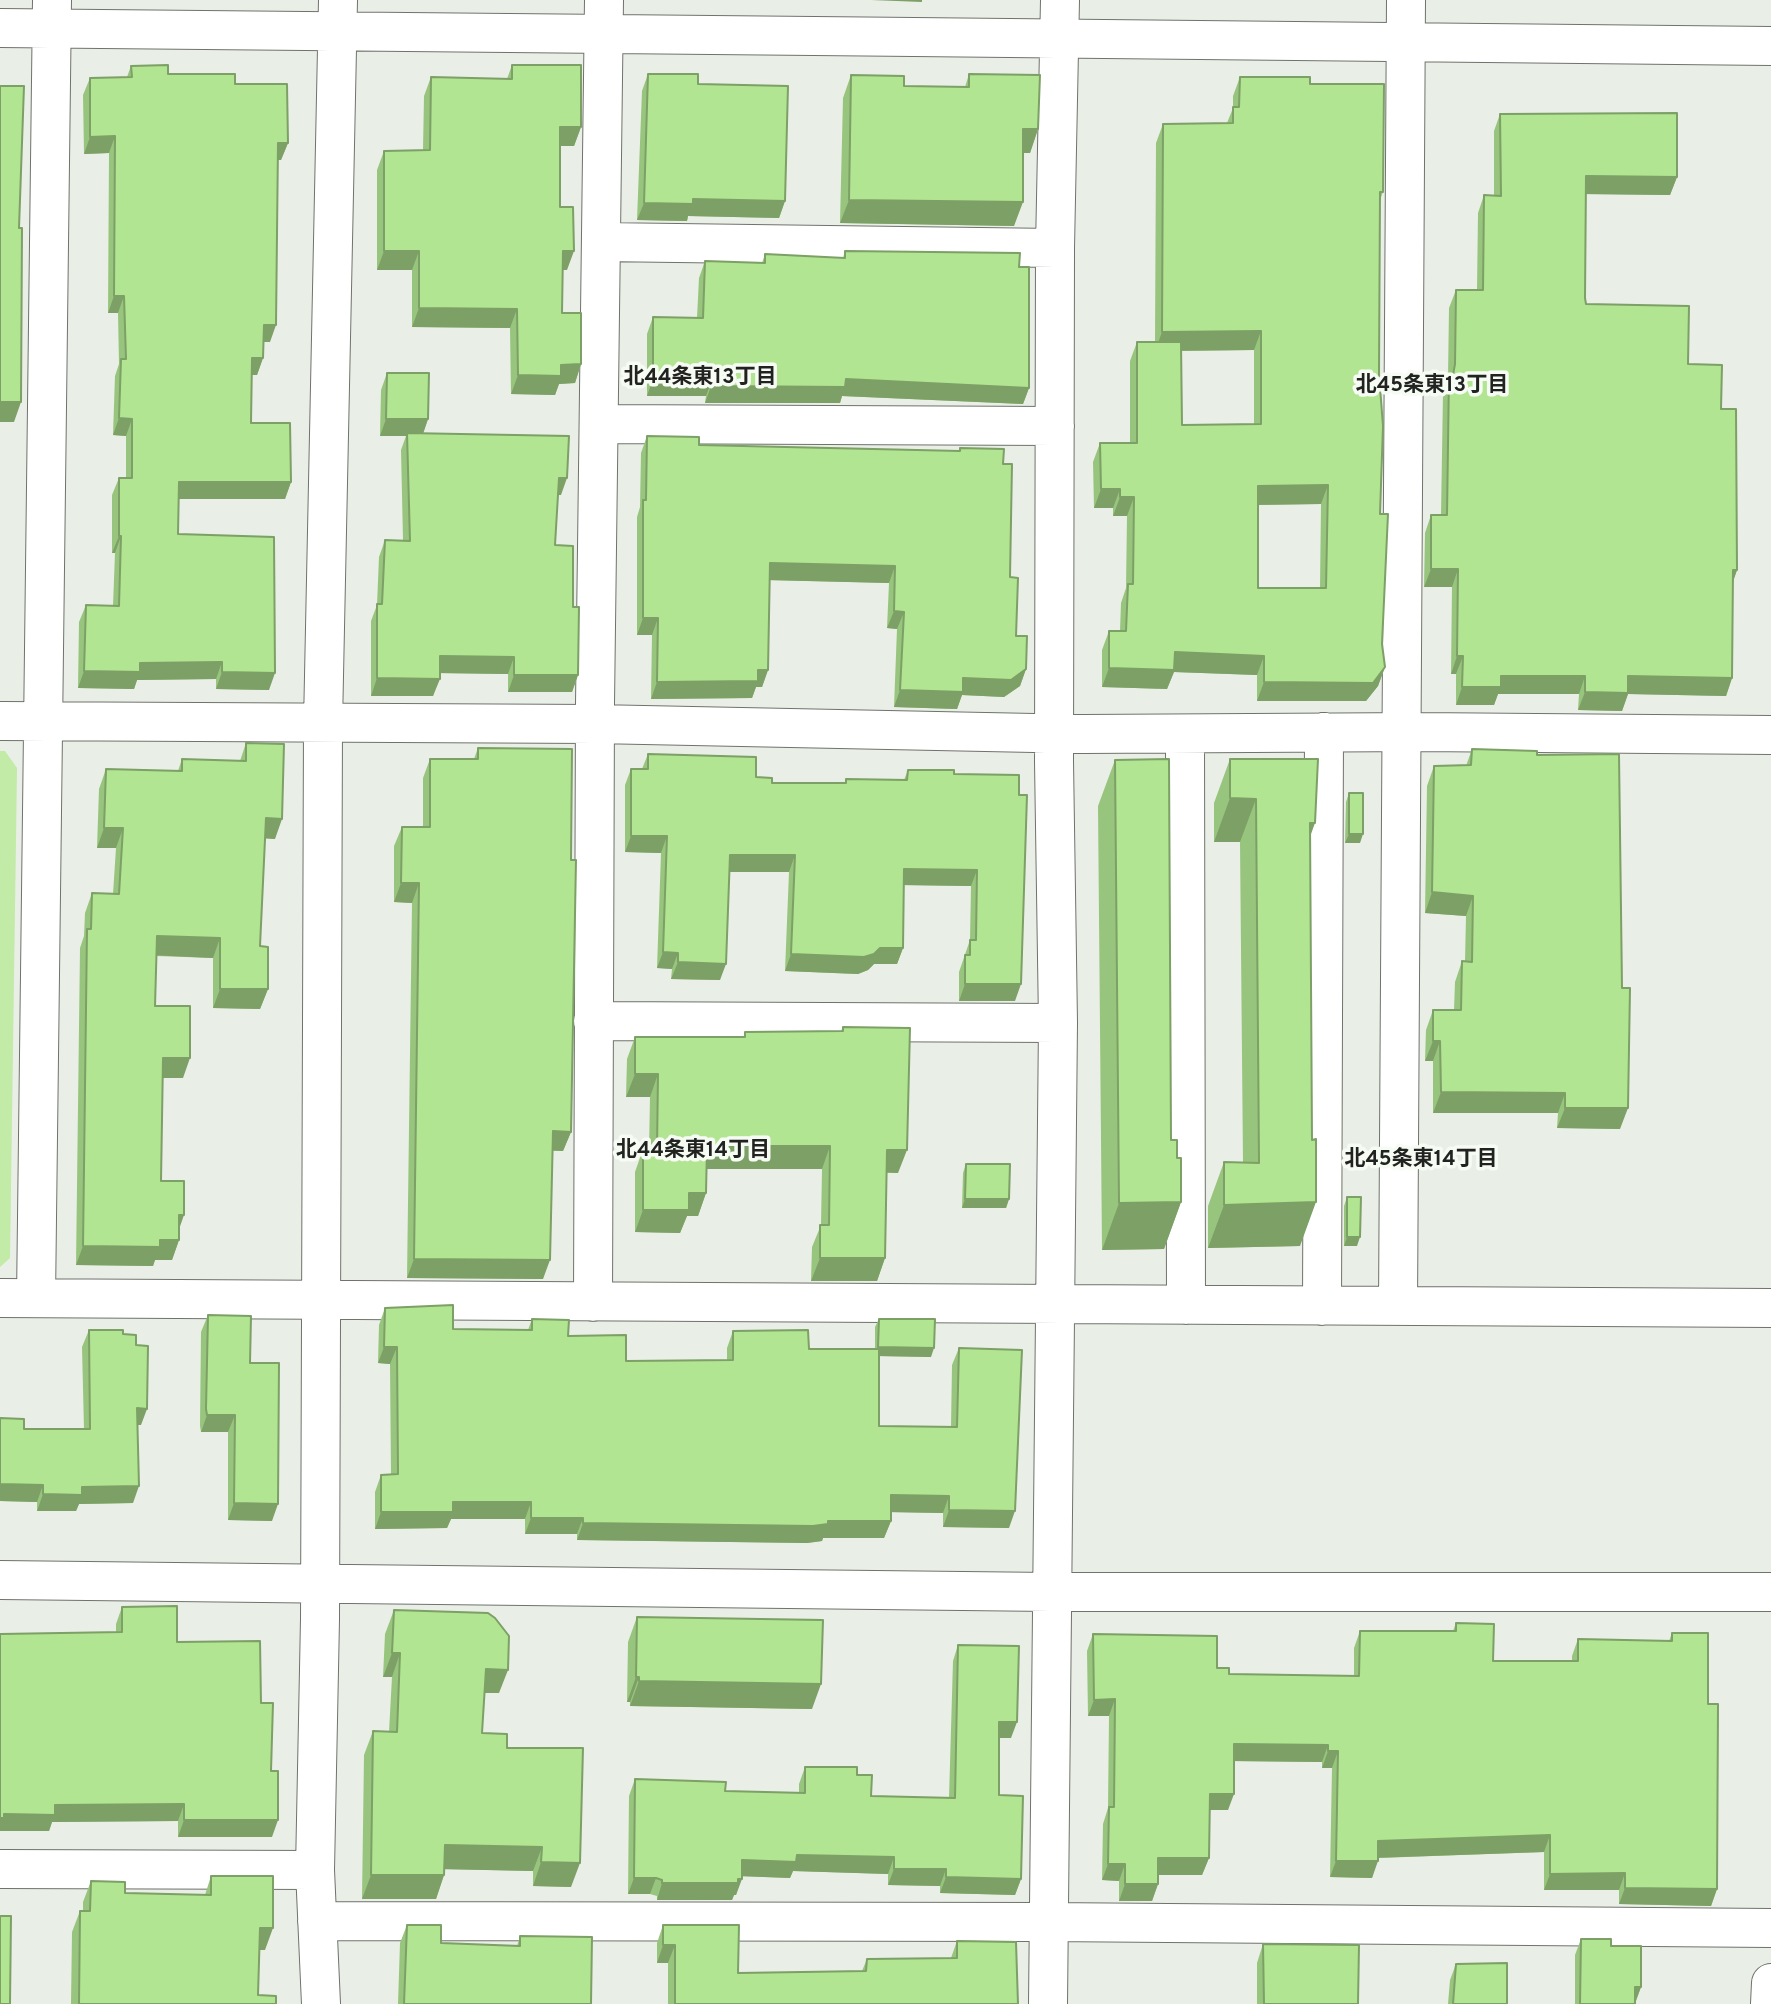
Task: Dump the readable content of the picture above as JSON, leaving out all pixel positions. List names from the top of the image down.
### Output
{
  "districts": [
    "北44条東13丁目",
    "北45条東13丁目",
    "北44条東14丁目",
    "北45条東14丁目"
  ]
}
